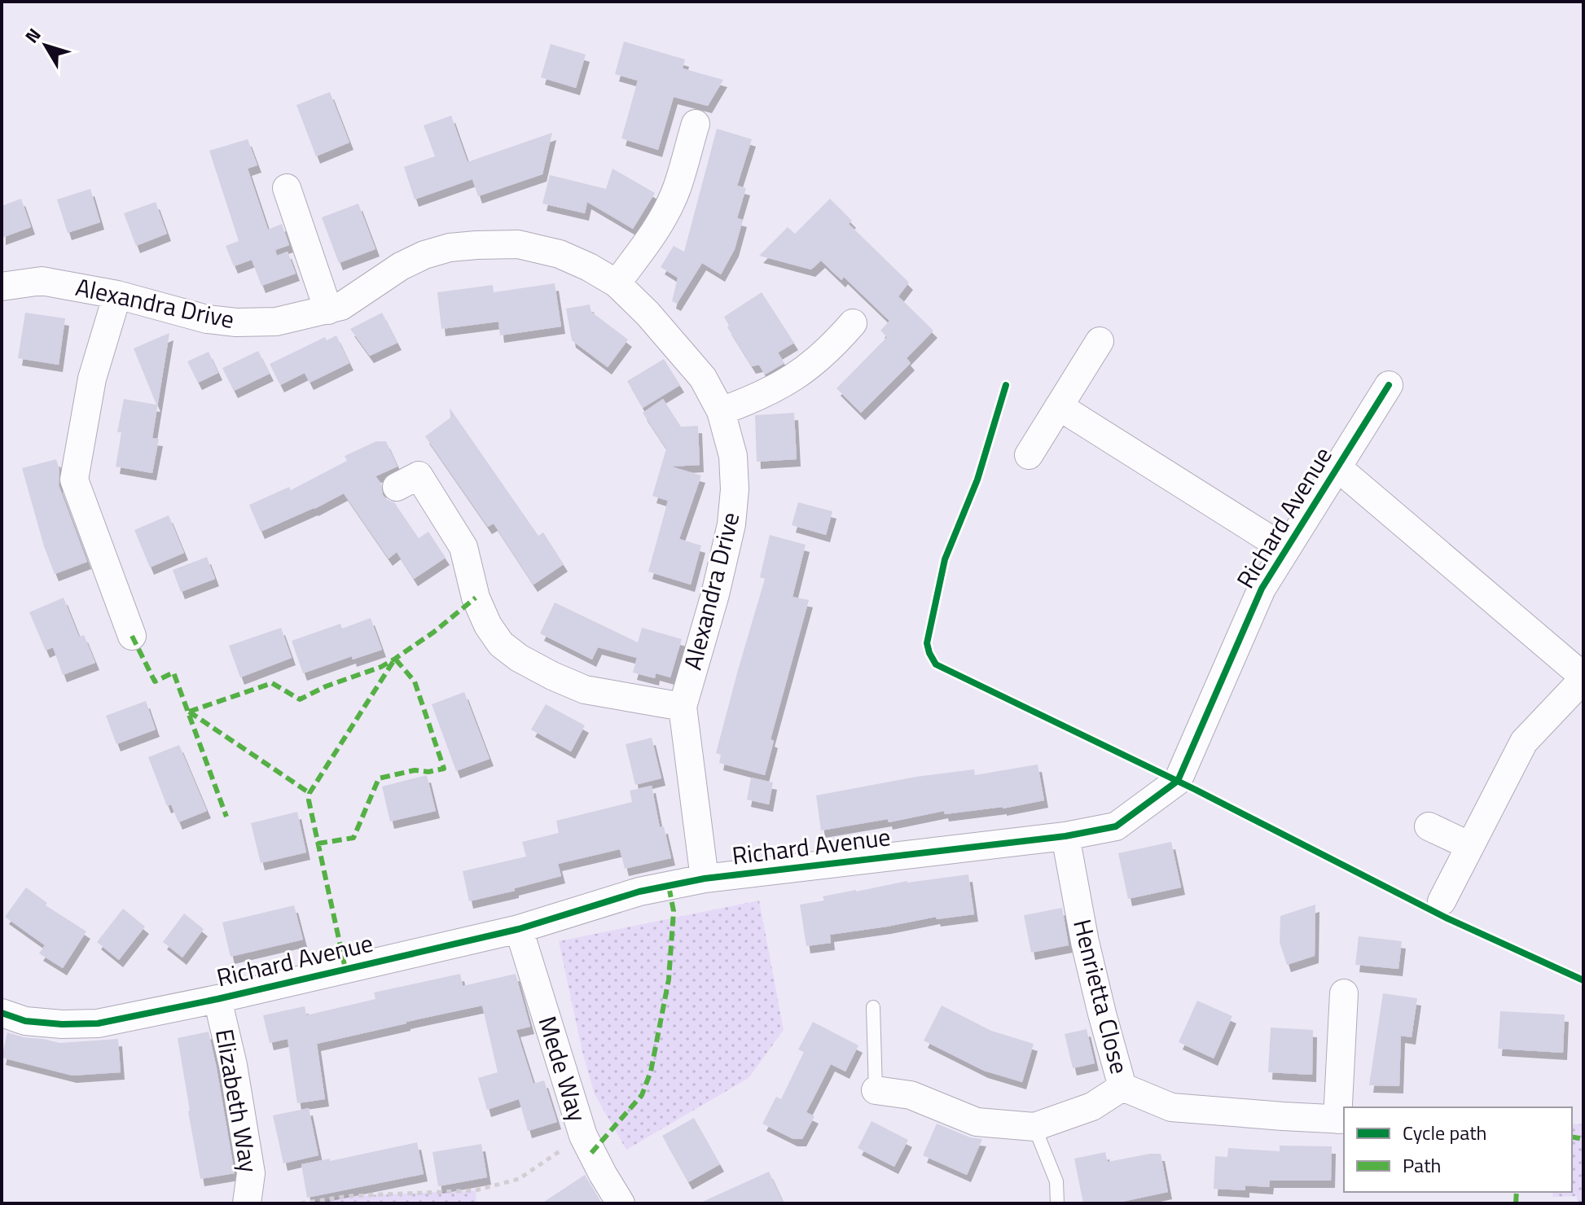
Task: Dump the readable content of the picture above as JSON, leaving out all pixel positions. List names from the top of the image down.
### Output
{
  "streets": {
    "street": [
      "Alexandra Drive",
      "Richard Avenue",
      "Henrietta Close",
      "Mede Way",
      "Elizabeth Way"
    ]
  },
  "crossings": [
    ["Alexandra Drive", "Richard Avenue"],
    ["Richard Avenue", "Henrietta Close"],
    ["Richard Avenue", "Mede Way"],
    ["Richard Avenue", "Elizabeth Way"]
  ],
  "legend": ["Cycle path", "Path"],
  "north": "top left"
}
